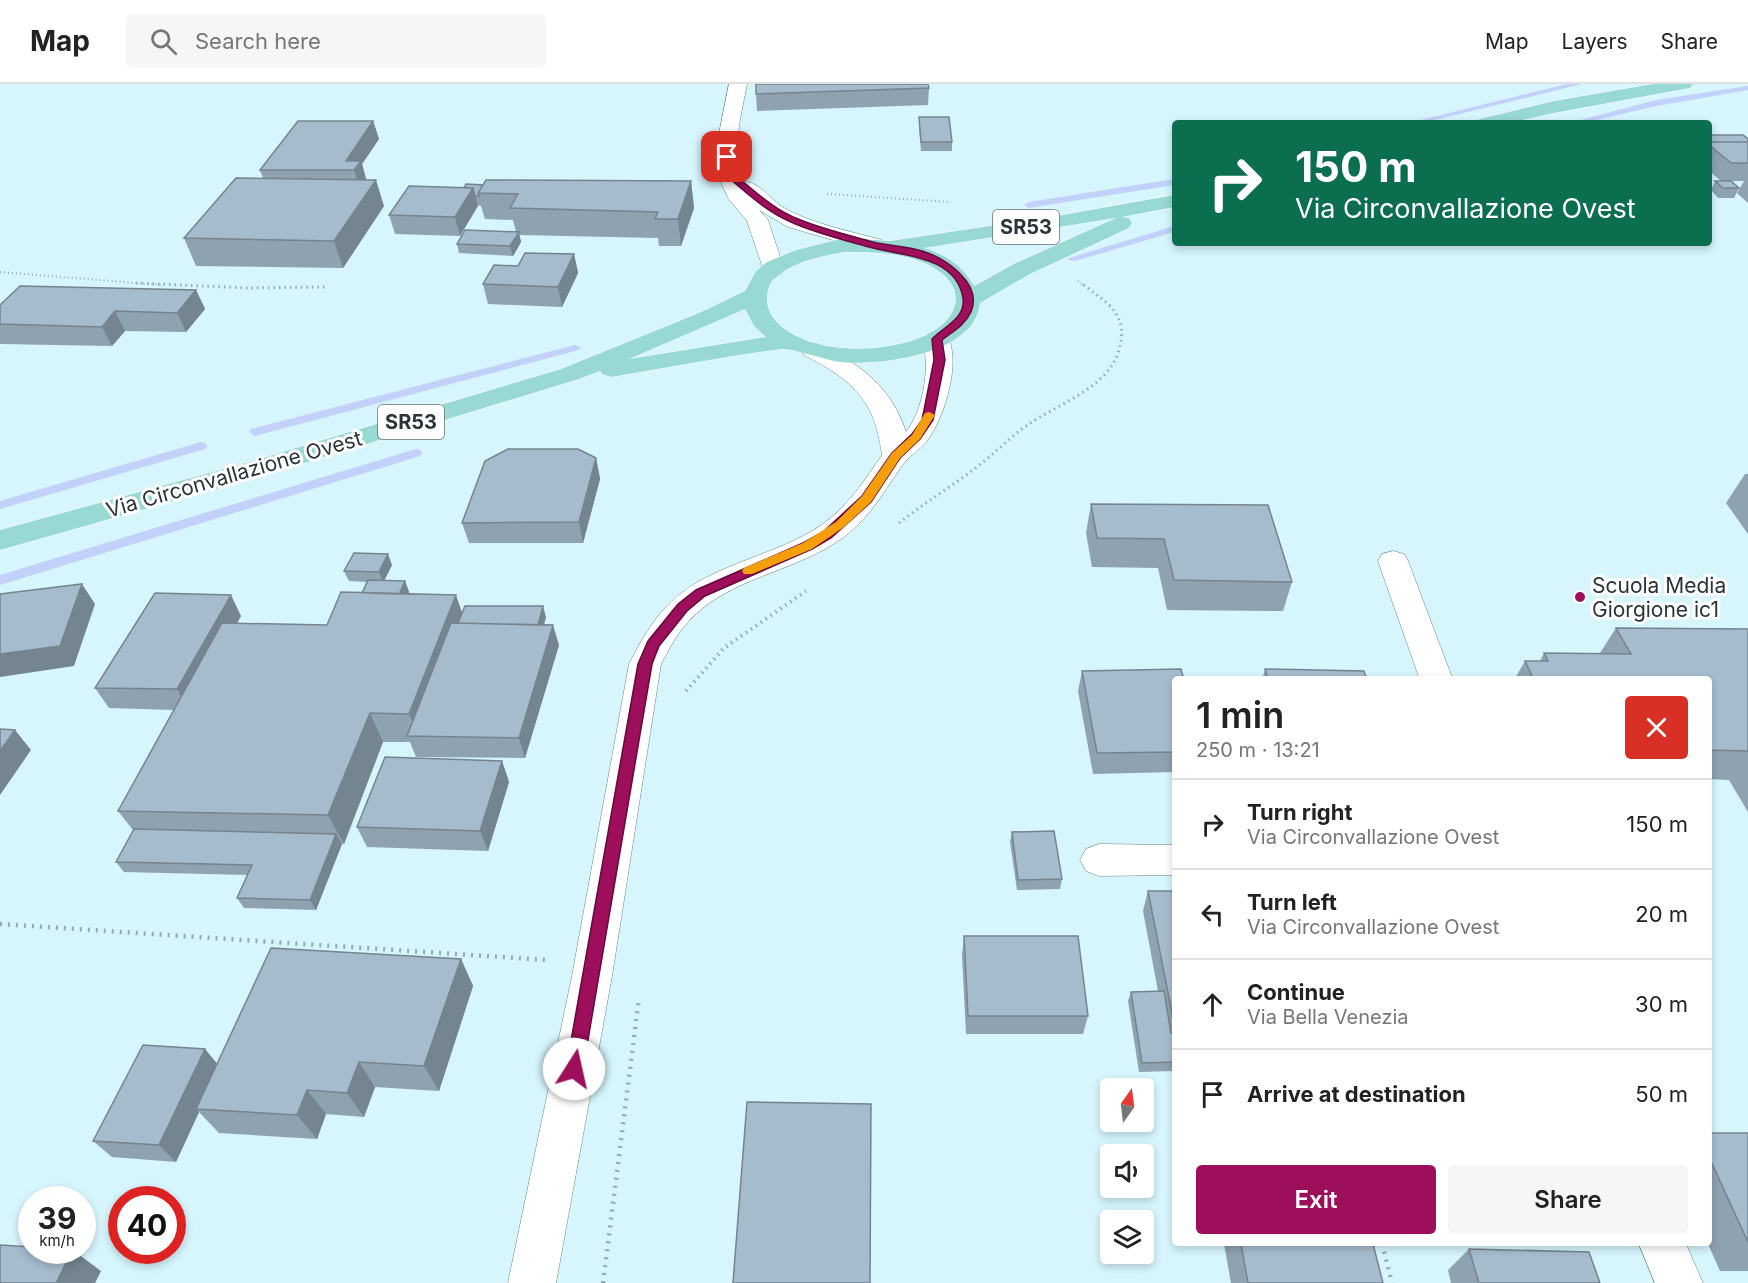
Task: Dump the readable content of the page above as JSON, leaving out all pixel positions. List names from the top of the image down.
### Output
{
  "streets": {
    "main road": ["SR53", "Via Circonvallazione Ovest"]
  },
  "crossings": [
    ["SR53", "Via Circonvallazione Ovest"]
  ],
  "places": ["Scuola Media Giorgione ic1"],
  "north": "top",
  "page": {
    "header": "Map",
    "search": "Search here",
    "nav": ["Map", "Layers", "Share"],
    "turn": ["150 m", "Via Circonvallazione Ovest"],
    "heading": ["1 min", "250 m · 13:21"],
    "list": [
      {
        "name": "Turn right",
        "note": "Via Circonvallazione Ovest",
        "value": "150 m"
      },
      {
        "name": "Turn left",
        "note": "Via Circonvallazione Ovest",
        "value": "20 m"
      },
      {
        "name": "Continue",
        "note": "Via Bella Venezia",
        "value": "30 m"
      },
      {
        "name": "Arrive at destination",
        "value": "50 m"
      }
    ],
    "buttons": ["Exit", "Share"],
    "speed": "39 km/h",
    "limit": "40"
  }
}
